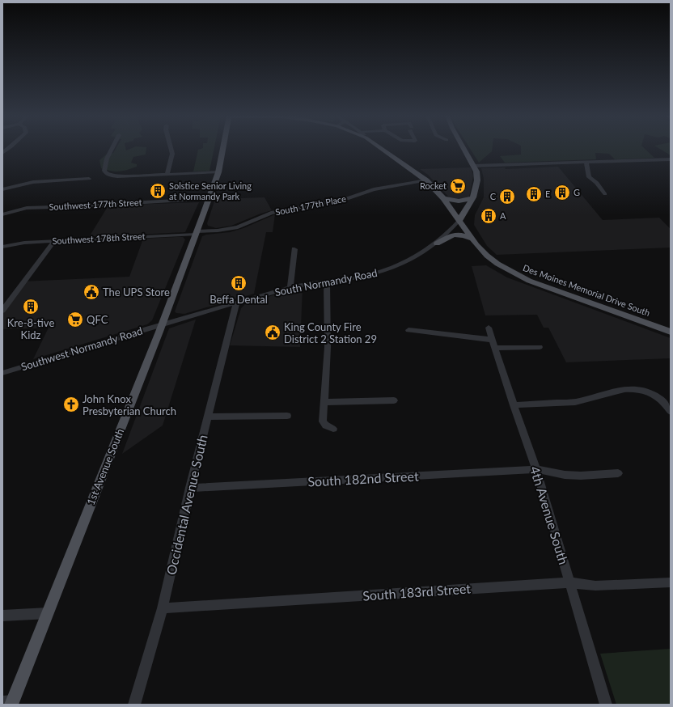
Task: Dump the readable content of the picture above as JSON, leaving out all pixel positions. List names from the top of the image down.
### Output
{
  "streets": {
    "main road": ["Des Moines Memorial Drive South", "1st Avenue South"],
    "street": [
      "Southwest 177th Street",
      "South 177th Place",
      "Southwest 178th Street",
      "South Normandy Road",
      "Southwest Normandy Road",
      "South 182nd Street",
      "Occidental Avenue South",
      "4th Avenue South",
      "South 183rd Street"
    ]
  },
  "crossings": [
    ["Southwest 177th Street", "1st Avenue South"],
    ["South 177th Place", "Southwest 178th Street"],
    ["South 177th Place", "Des Moines Memorial Drive South"],
    ["South 177th Place", "1st Avenue South"],
    ["Southwest 178th Street", "1st Avenue South"],
    ["South Normandy Road", "Des Moines Memorial Drive South"],
    ["South Normandy Road", "Southwest Normandy Road"],
    ["South Normandy Road", "1st Avenue South"],
    ["South Normandy Road", "Occidental Avenue South"],
    ["Southwest Normandy Road", "1st Avenue South"],
    ["South 182nd Street", "Occidental Avenue South"],
    ["South 182nd Street", "4th Avenue South"],
    ["Occidental Avenue South", "South 183rd Street"],
    ["4th Avenue South", "South 183rd Street"]
  ],
  "places": {
    "supermarket": ["Rocket", "QFC"],
    "building": [
      "Solstice Senior Living at Normandy Park",
      "G",
      "E",
      "C",
      "A",
      "Beffa Dental",
      "Kre-8-tive Kidz"
    ],
    "public building": ["The UPS Store", "King County Fire District 2 Station 29"],
    "church": ["John Knox Presbyterian Church"]
  }
}
